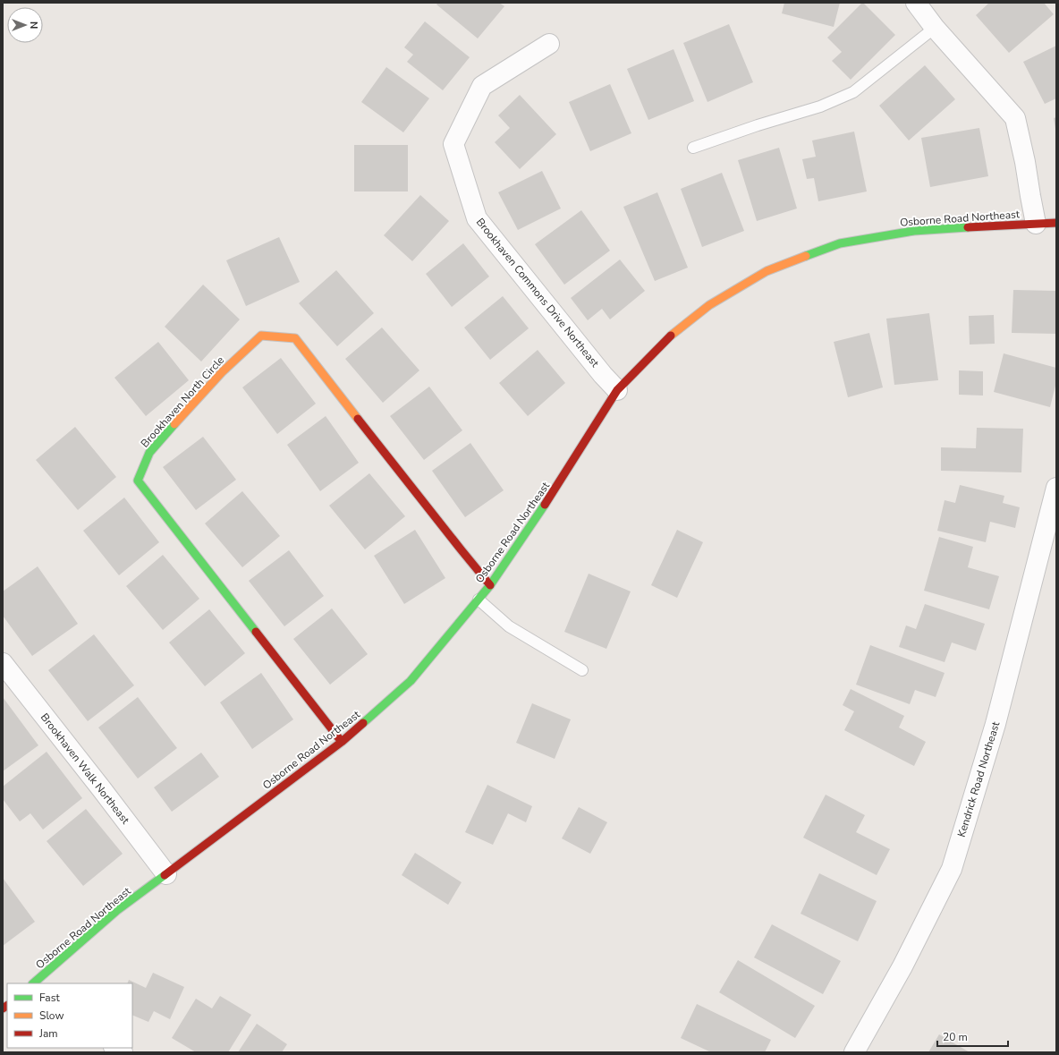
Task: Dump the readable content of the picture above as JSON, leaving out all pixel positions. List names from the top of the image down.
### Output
{
  "streets": {
    "street": [
      "Osborne Road Northeast",
      "Brookhaven Commons Drive Northeast",
      "Brookhaven North Circle",
      "Brookhaven Walk Northeast",
      "Kendrick Road Northeast"
    ]
  },
  "crossings": [
    ["Osborne Road Northeast", "Brookhaven Commons Drive Northeast"],
    ["Osborne Road Northeast", "Brookhaven North Circle"],
    ["Osborne Road Northeast", "Brookhaven Walk Northeast"]
  ],
  "legend": ["Fast", "Slow", "Jam"],
  "scale_bar": "20 m",
  "north": "right"
}
